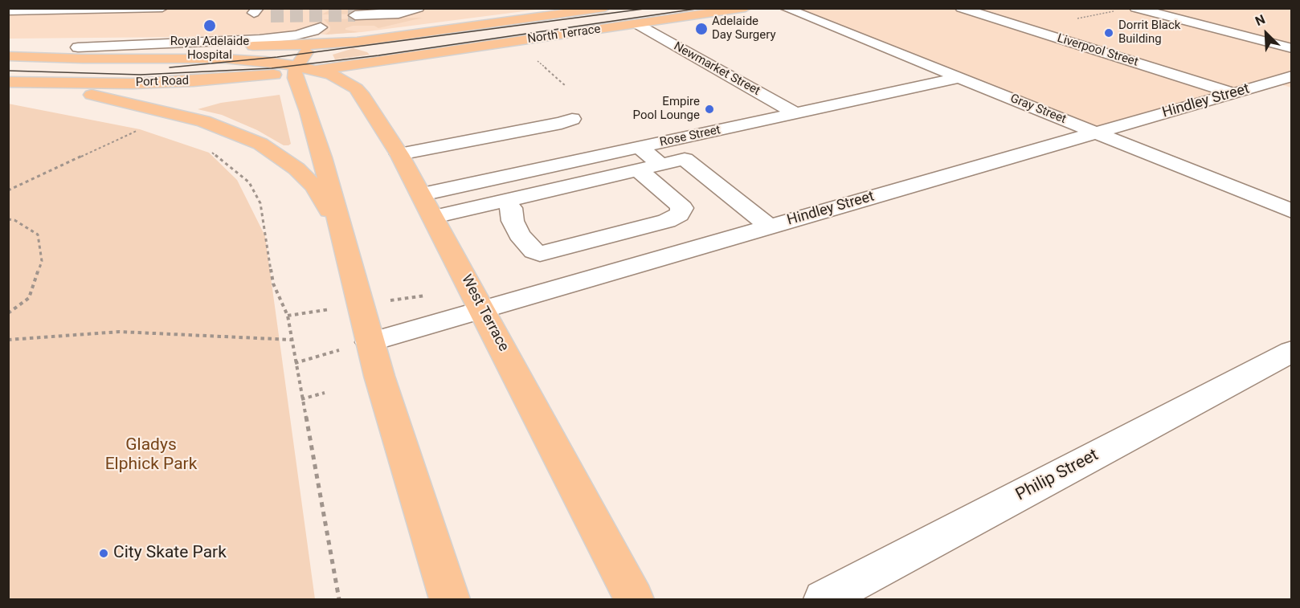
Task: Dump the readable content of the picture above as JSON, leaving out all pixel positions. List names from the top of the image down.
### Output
{
  "streets": {
    "main road": ["North Terrace", "Port Road", "West Terrace"],
    "street": [
      "Liverpool Street",
      "Newmarket Street",
      "Hindley Street",
      "Gray Street",
      "Rose Street",
      "Philip Street"
    ]
  },
  "crossings": [
    ["North Terrace", "Newmarket Street"],
    ["North Terrace", "Port Road"],
    ["North Terrace", "West Terrace"],
    ["Liverpool Street", "Hindley Street"],
    ["Newmarket Street", "Rose Street"],
    ["Port Road", "West Terrace"],
    ["Hindley Street", "Gray Street"],
    ["Hindley Street", "West Terrace"],
    ["Gray Street", "Rose Street"],
    ["Rose Street", "West Terrace"]
  ],
  "parks": ["Gladys Elphick Park"],
  "places": [
    "Royal Adelaide Hospital",
    "Adelaide Day Surgery",
    "Dorrit Black Building",
    "Empire Pool Lounge",
    "City Skate Park"
  ],
  "north": "top left"
}
